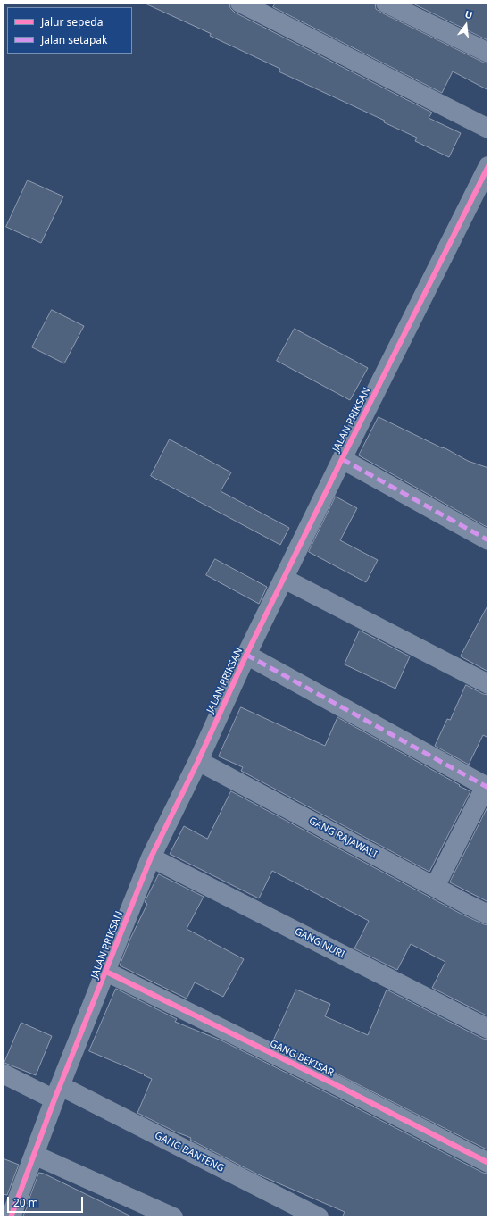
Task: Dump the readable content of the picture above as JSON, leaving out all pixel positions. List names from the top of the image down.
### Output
{
  "streets": {
    "street": [
      "JALAN PRIKSAN",
      "GANG RAJAWALI",
      "GANG NURI",
      "GANG BEKISAR",
      "GANG BANTENG"
    ]
  },
  "crossings": [
    ["JALAN PRIKSAN", "GANG RAJAWALI"],
    ["JALAN PRIKSAN", "GANG NURI"],
    ["JALAN PRIKSAN", "GANG BEKISAR"],
    ["JALAN PRIKSAN", "GANG BANTENG"]
  ],
  "legend": ["Jalur sepeda", "Jalan setapak"],
  "scale_bar": "20 m",
  "north": "top"
}
